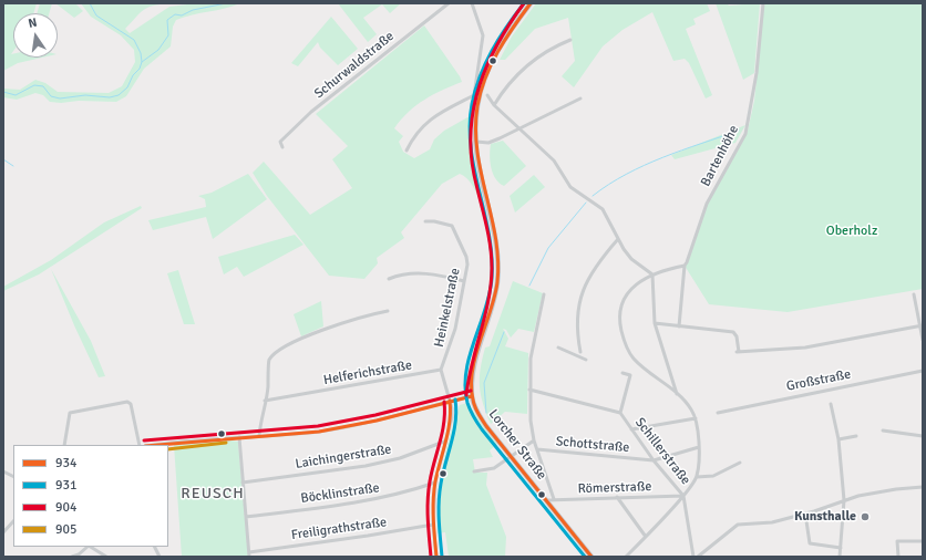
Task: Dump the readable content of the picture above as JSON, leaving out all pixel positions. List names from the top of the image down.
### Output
{
  "streets": {
    "main road": ["Lorcher Straße"],
    "street": [
      "Schurwaldstraße",
      "Bartenhöhe",
      "Heinkelstraße",
      "Helferichstraße",
      "Großstraße",
      "Schottstraße",
      "Schillerstraße",
      "Laichingerstraße",
      "Römerstraße",
      "Böcklinstraße",
      "Freiligrathstraße"
    ]
  },
  "crossings": [
    ["Heinkelstraße", "Helferichstraße"],
    ["Lorcher Straße", "Römerstraße"],
    ["Schottstraße", "Schillerstraße"],
    ["Schillerstraße", "Römerstraße"]
  ],
  "districts": ["REUSCH"],
  "parks": ["Oberholz"],
  "places": ["Kunsthalle"],
  "lines": [
    "transit line 934",
    "transit line 931",
    "transit line 904",
    "transit line 905"
  ],
  "legend": [
    "934",
    "931",
    "904",
    "905"
  ],
  "north": "top"
}
